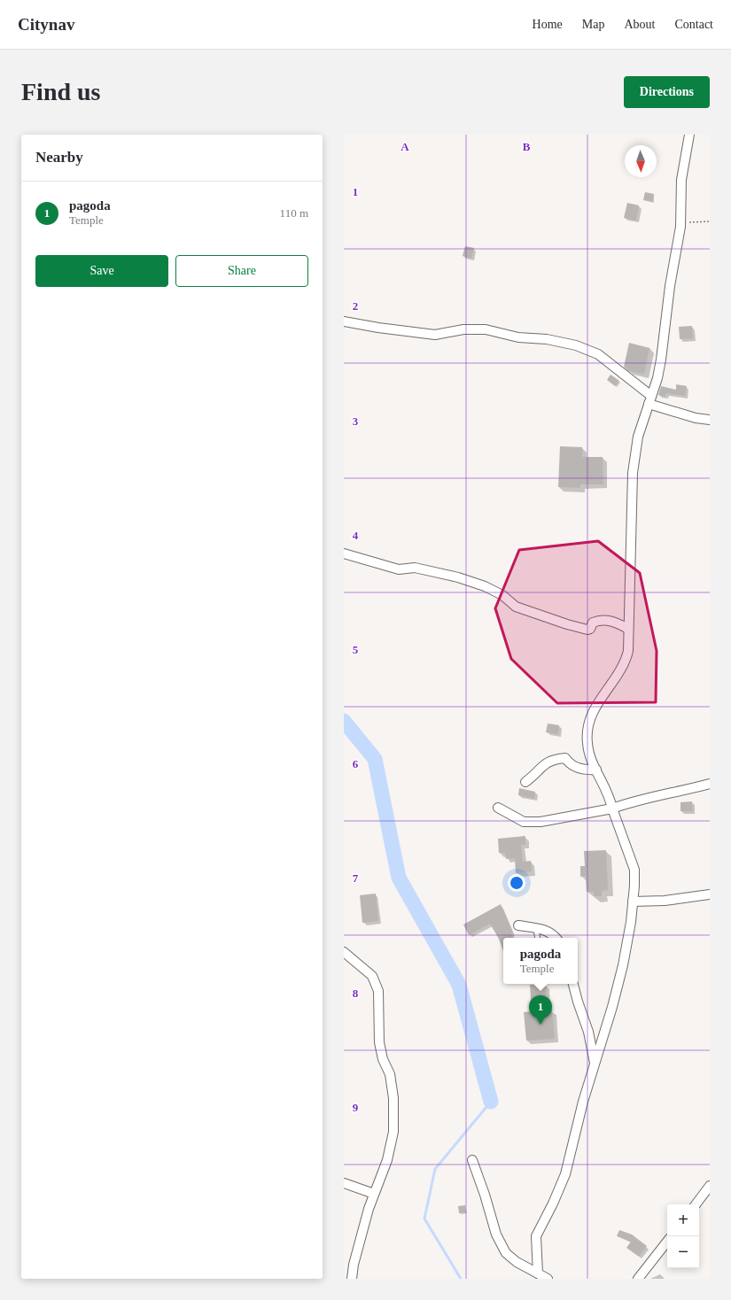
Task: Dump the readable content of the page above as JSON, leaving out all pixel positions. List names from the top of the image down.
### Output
{
  "north": "bottom",
  "page": {
    "header": "Citynav",
    "nav": [
      "Home",
      "Map",
      "About",
      "Contact"
    ],
    "buttons": [
      "Directions",
      ["Save", "Share"]
    ],
    "title": "Find us",
    "heading": "Nearby",
    "list": [
      {
        "mark": "1",
        "name": "pagoda",
        "note": "Temple",
        "value": "110 m"
      }
    ],
    "popup": ["pagoda", "Temple"],
    "pins": "1",
    "map_buttons": ["+", "−"]
  },
  "grid": {
    "columns": ["A", "B"],
    "rows": [
      "1",
      "2",
      "3",
      "4",
      "5",
      "6",
      "7",
      "8",
      "9"
    ]
  }
}
